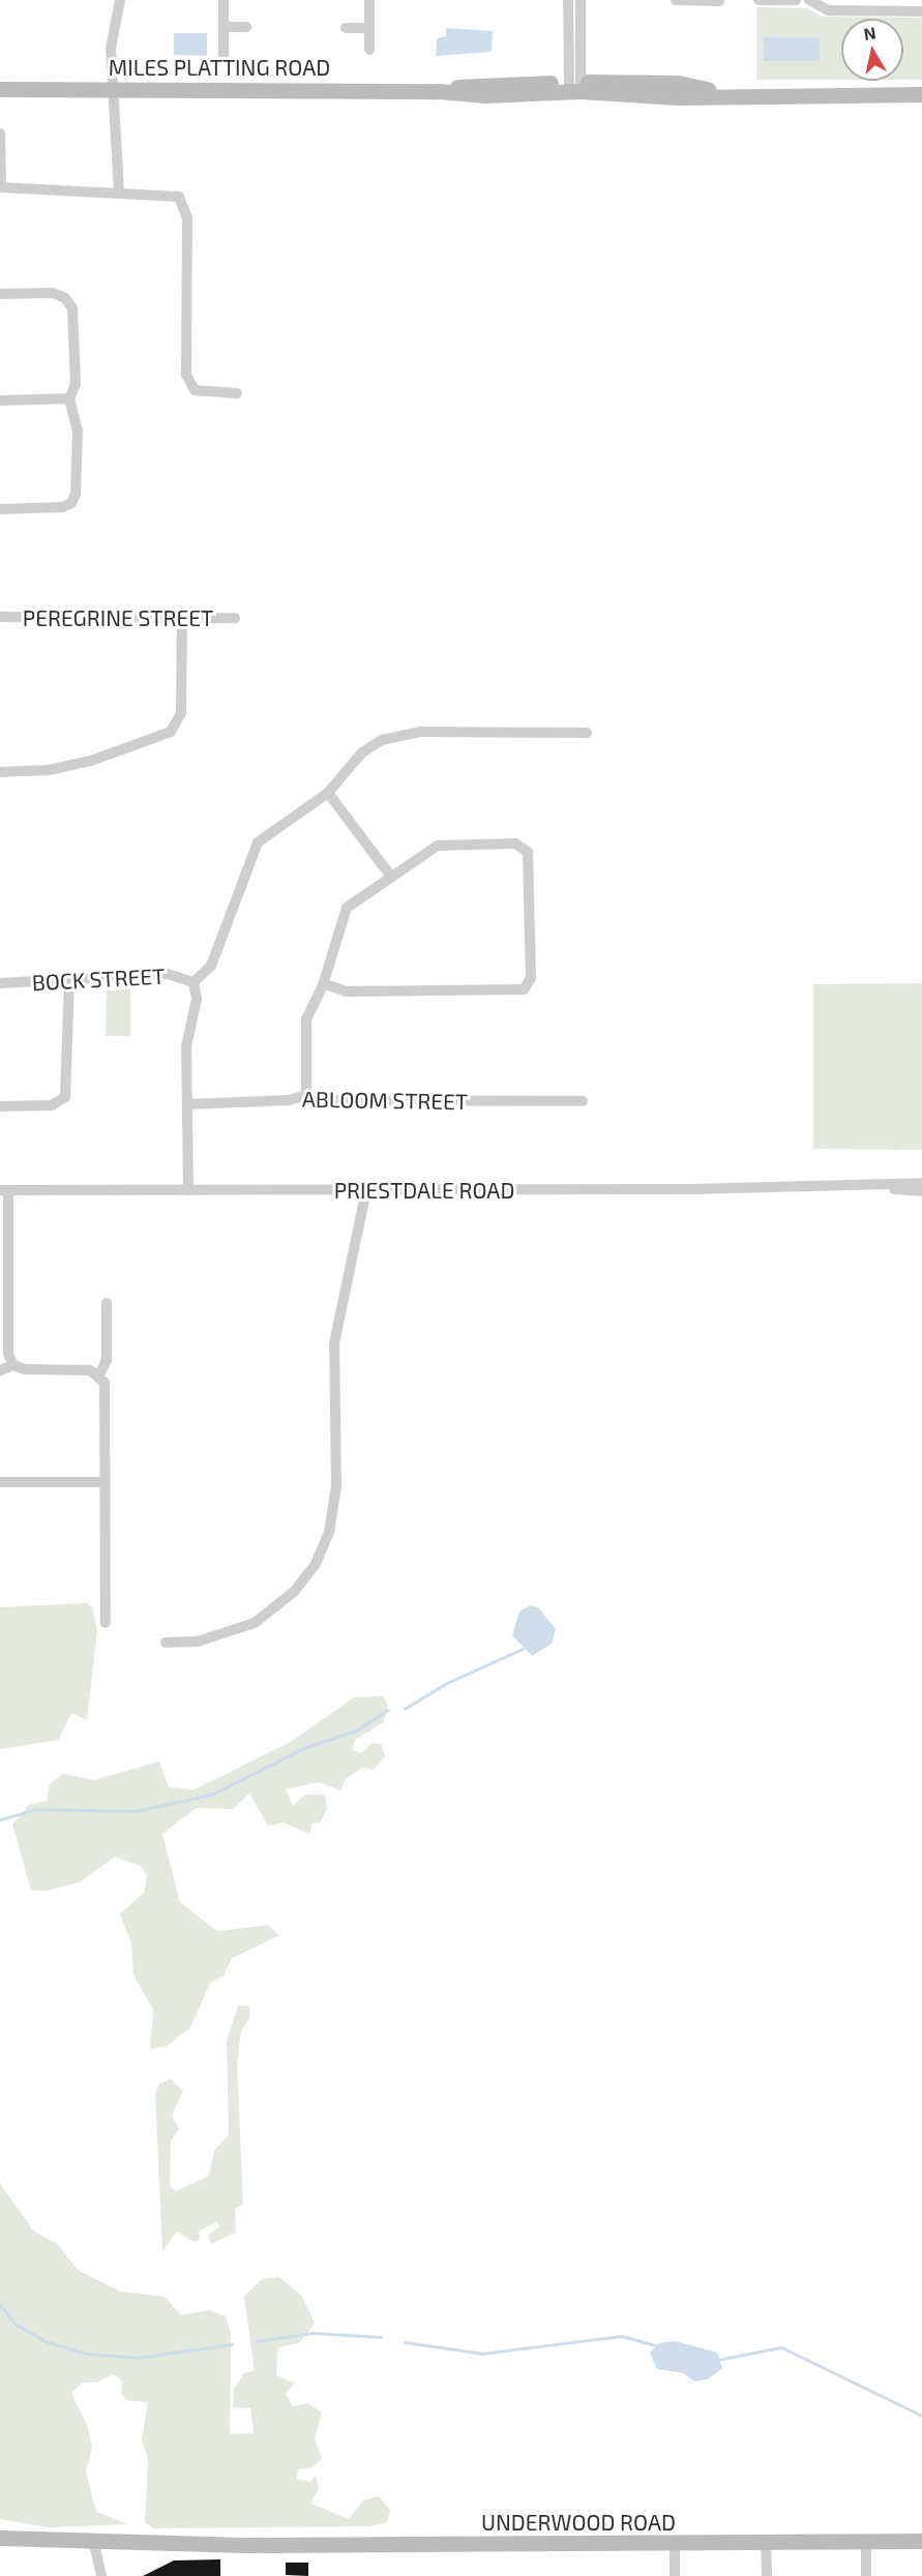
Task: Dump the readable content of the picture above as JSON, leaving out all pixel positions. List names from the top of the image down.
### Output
{
  "streets": {
    "main road": ["MILES PLATTING ROAD", "UNDERWOOD ROAD"],
    "street": [
      "PEREGRINE STREET",
      "BOCK STREET",
      "ABLOOM STREET",
      "PRIESTDALE ROAD"
    ]
  },
  "north": "top"
}
